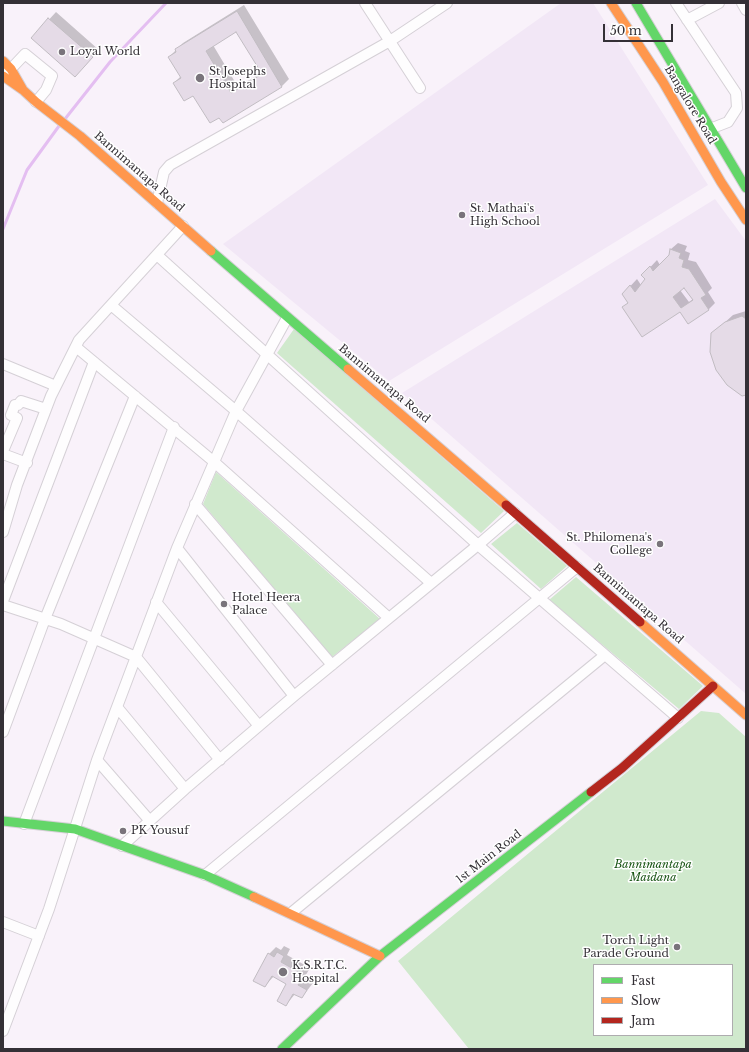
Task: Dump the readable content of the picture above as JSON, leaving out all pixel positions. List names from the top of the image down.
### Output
{
  "streets": {
    "main road": ["Bangalore Road", "Bannimantapa Road", "1st Main Road"]
  },
  "crossings": [
    ["Bannimantapa Road", "1st Main Road"]
  ],
  "parks": ["Bannimantapa Maidana"],
  "places": [
    "Loyal World",
    "St Josephs Hospital",
    "St. Mathai's High School",
    "St. Philomena's College",
    "Hotel Heera Palace",
    "PK Yousuf",
    "Torch Light Parade Ground",
    "K.S.R.T.C. Hospital"
  ],
  "legend": ["Fast", "Slow", "Jam"],
  "scale_bar": "50 m"
}
